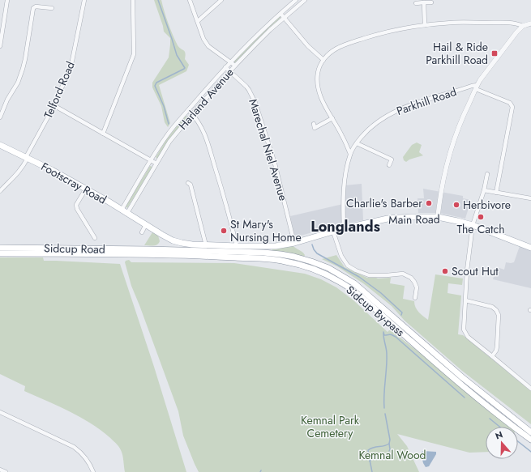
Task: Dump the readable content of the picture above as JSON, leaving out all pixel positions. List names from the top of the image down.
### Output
{
  "streets": {
    "main road": [
      "Footscray Road",
      "Main Road",
      "Sidcup Road",
      "Sidcup By-pass"
    ],
    "street": [
      "Telford Road",
      "Harland Avenue",
      "Parkhill Road",
      "Marechal Niel Avenue"
    ]
  },
  "crossings": [
    ["Telford Road", "Footscray Road"],
    ["Harland Avenue", "Marechal Niel Avenue"],
    ["Harland Avenue", "Footscray Road"],
    ["Parkhill Road", "Main Road"],
    ["Marechal Niel Avenue", "Main Road"],
    ["Footscray Road", "Main Road"],
    ["Sidcup Road", "Sidcup By-pass"]
  ],
  "districts": ["Longlands"],
  "parks": ["Kemnal Park Cemetery", "Kemnal Wood"],
  "places": {
    "transit": ["Hail & Ride Parkhill Road"],
    "other": [
      "Charlie's Barber",
      "Herbivore",
      "The Catch",
      "St Mary's Nursing Home",
      "Scout Hut"
    ]
  },
  "north": "top"
}
